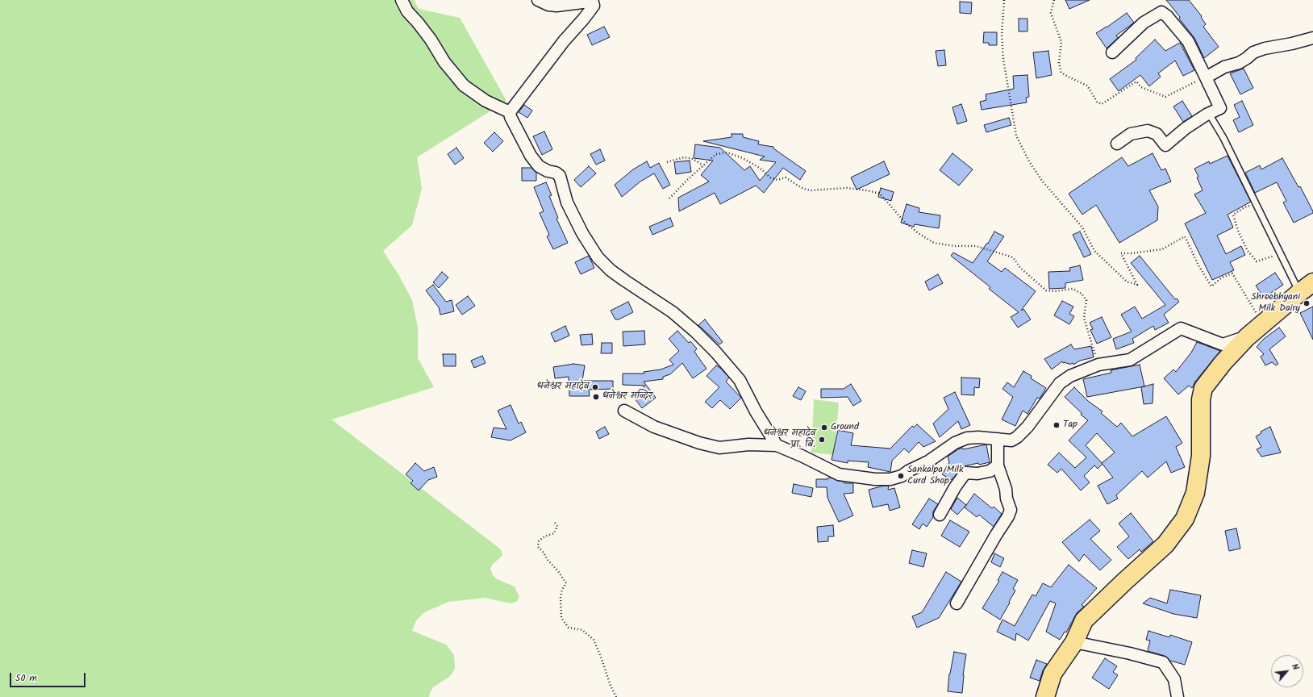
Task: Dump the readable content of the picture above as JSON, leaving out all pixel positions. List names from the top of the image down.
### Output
{
  "places": [
    "Shreebhyani Milk Dairy",
    "धनेश्वर महादेव",
    "धनेश्वर मन्दिर",
    "Tap",
    "Ground",
    "धनेश्वर महादेव प्रा. बि.",
    "Sankalpa Milk Curd Shop"
  ],
  "scale_bar": "50 m",
  "north": "top right"
}
